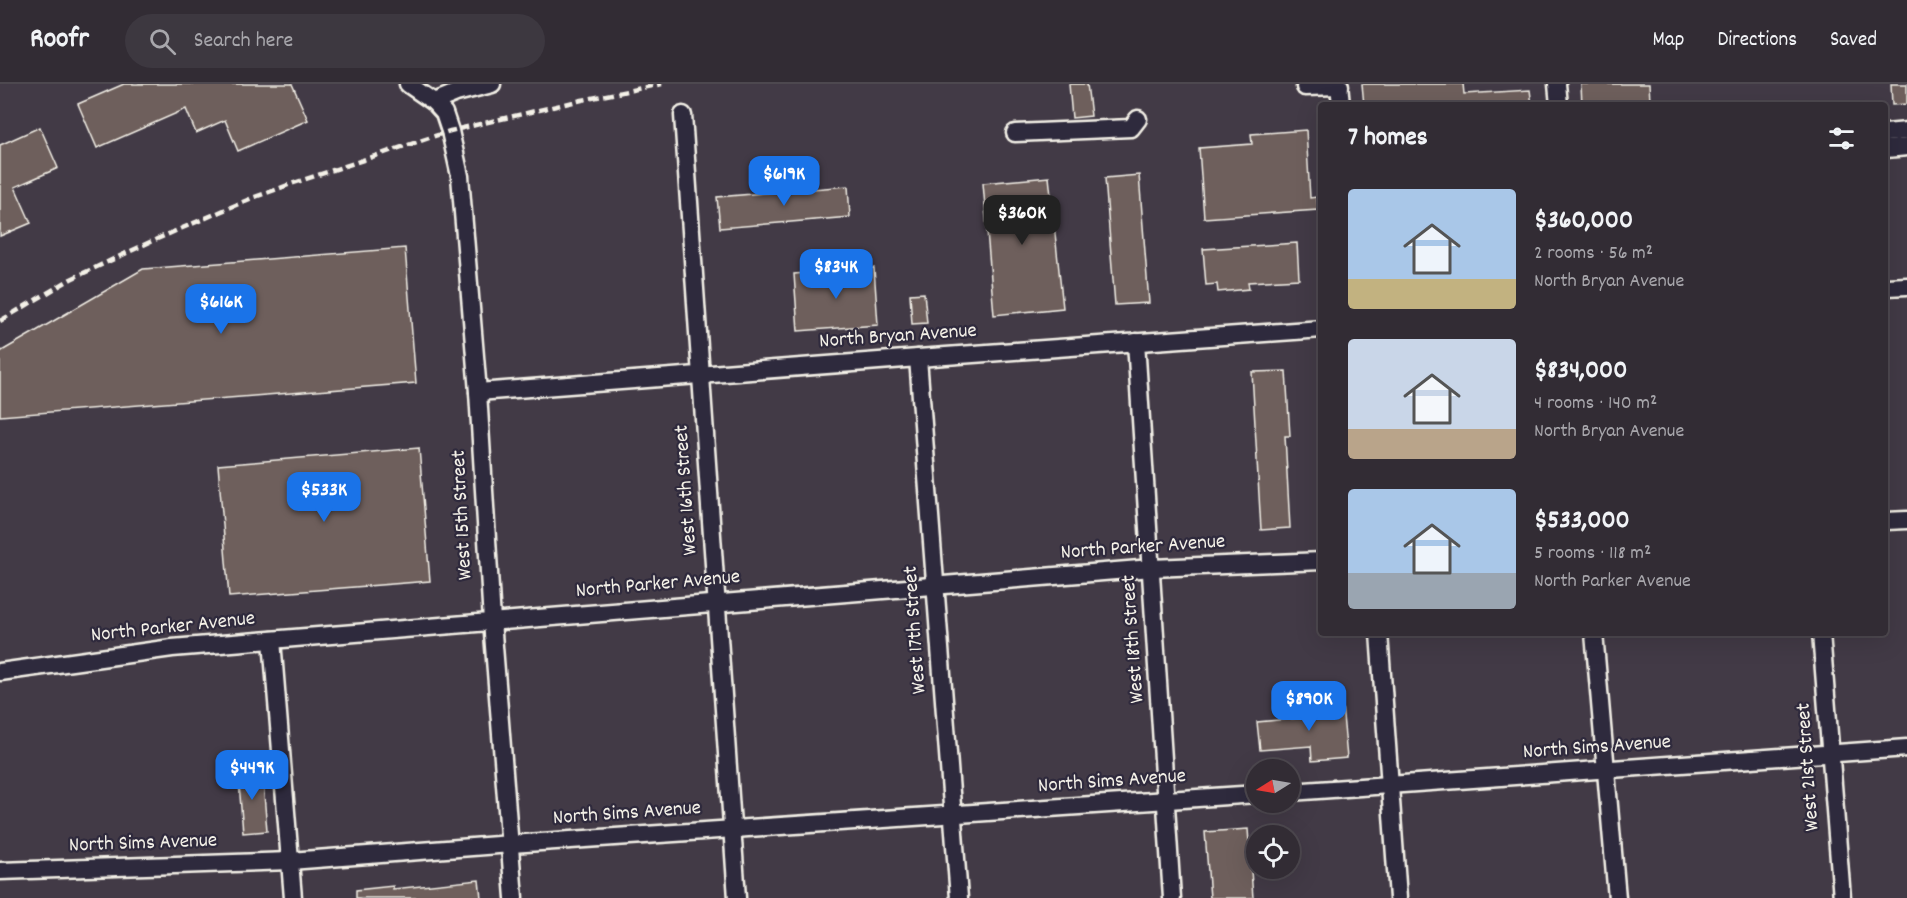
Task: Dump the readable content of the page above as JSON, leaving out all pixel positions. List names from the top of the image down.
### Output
{
  "streets": {
    "street": [
      "North Bryan Avenue",
      "West 16th Street",
      "West 15th Street",
      "North Parker Avenue",
      "West 17th Street",
      "West 18th Street",
      "North Sims Avenue",
      "West 21st Street"
    ]
  },
  "crossings": [
    ["North Bryan Avenue", "West 16th Street"],
    ["North Bryan Avenue", "West 15th Street"],
    ["North Bryan Avenue", "West 17th Street"],
    ["North Bryan Avenue", "West 18th Street"],
    ["West 16th Street", "North Parker Avenue"],
    ["West 16th Street", "North Sims Avenue"],
    ["West 15th Street", "North Parker Avenue"],
    ["West 15th Street", "North Sims Avenue"],
    ["North Parker Avenue", "West 17th Street"],
    ["North Parker Avenue", "West 18th Street"],
    ["West 17th Street", "North Sims Avenue"],
    ["West 18th Street", "North Sims Avenue"],
    ["North Sims Avenue", "West 21st Street"]
  ],
  "north": "left",
  "page": {
    "header": "Roofr",
    "search": "Search here",
    "nav": ["Map", "Directions", "Saved"],
    "heading": "7 homes",
    "price": [
      "$619K",
      "$360K",
      "$834K",
      "$616K",
      "$533K",
      "$890K",
      "$449K"
    ],
    "list": [
      {
        "name": "$360,000",
        "note": "2 rooms · 56 m² · North Bryan Avenue"
      },
      {
        "name": "$834,000",
        "note": "4 rooms · 140 m² · North Bryan Avenue"
      },
      {
        "name": "$533,000",
        "note": "5 rooms · 118 m² · North Parker Avenue"
      }
    ]
  }
}
